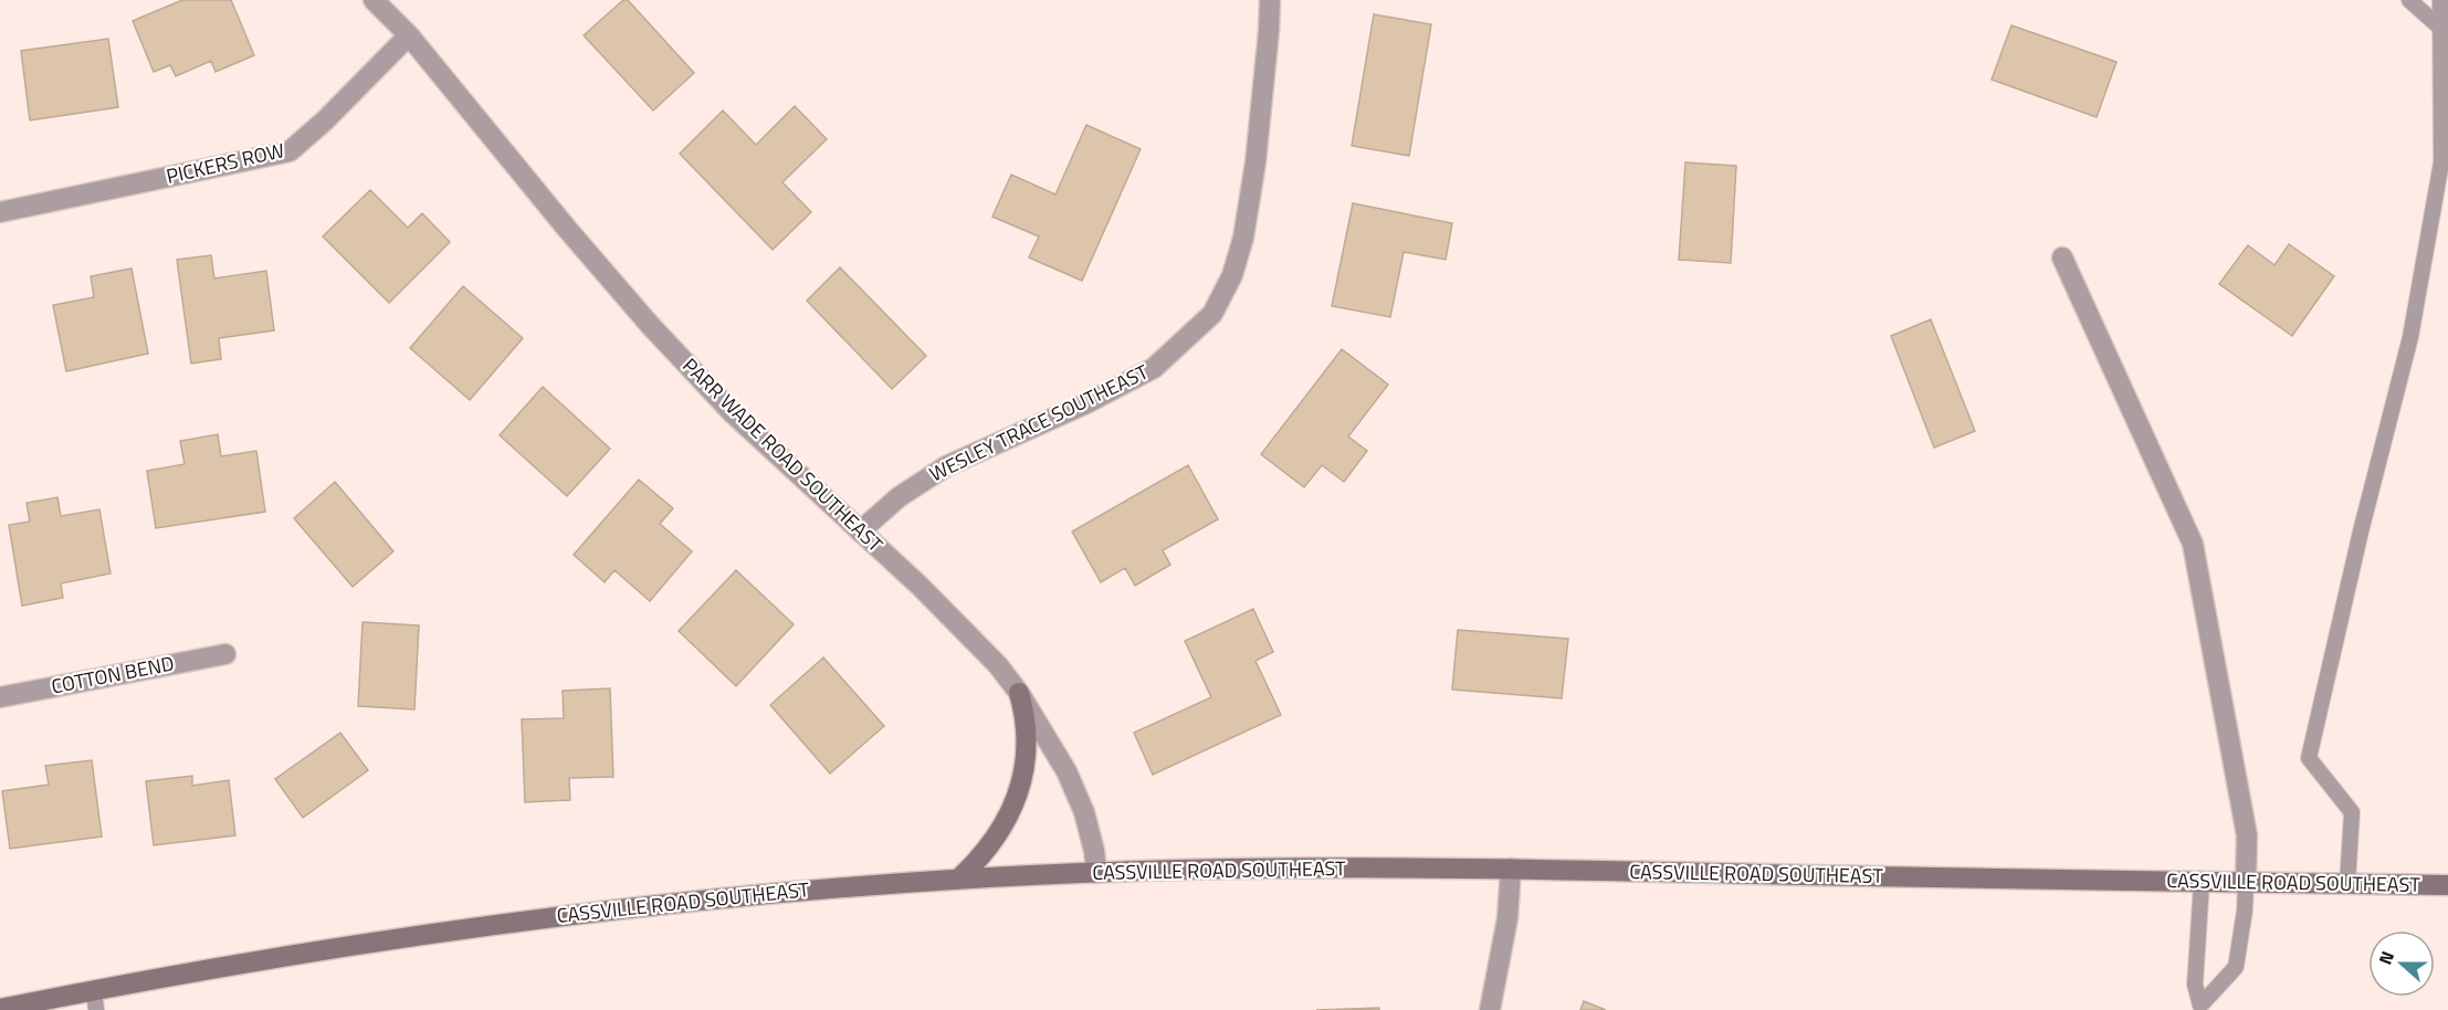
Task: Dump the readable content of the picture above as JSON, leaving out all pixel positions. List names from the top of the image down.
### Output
{
  "streets": {
    "main road": ["CASSVILLE ROAD SOUTHEAST"],
    "street": [
      "PICKERS ROW",
      "WESLEY TRACE SOUTHEAST",
      "PARR WADE ROAD SOUTHEAST",
      "COTTON BEND"
    ]
  },
  "crossings": [
    ["PICKERS ROW", "PARR WADE ROAD SOUTHEAST"],
    ["WESLEY TRACE SOUTHEAST", "PARR WADE ROAD SOUTHEAST"],
    ["PARR WADE ROAD SOUTHEAST", "CASSVILLE ROAD SOUTHEAST"]
  ],
  "north": "left"
}
